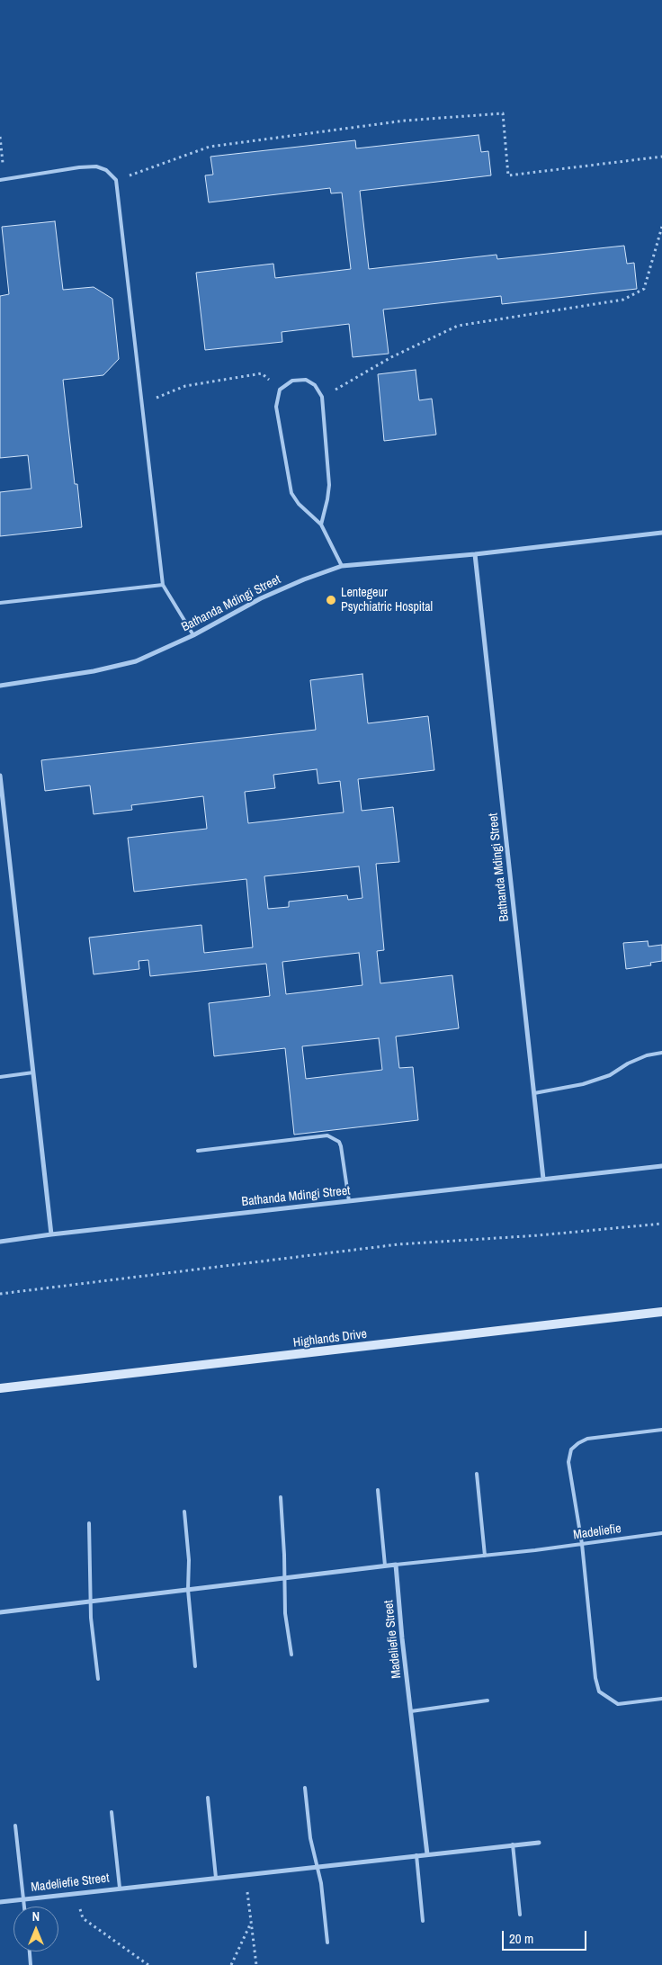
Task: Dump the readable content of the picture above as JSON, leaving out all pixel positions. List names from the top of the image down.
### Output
{
  "streets": {
    "main road": ["Highlands Drive"],
    "street": ["Bathanda Mdingi Street", "Madeliefie Street"],
    "lane": ["Madeliefie"]
  },
  "places": ["Lentegeur Psychiatric Hospital"],
  "scale_bar": "20 m",
  "north": "top"
}
